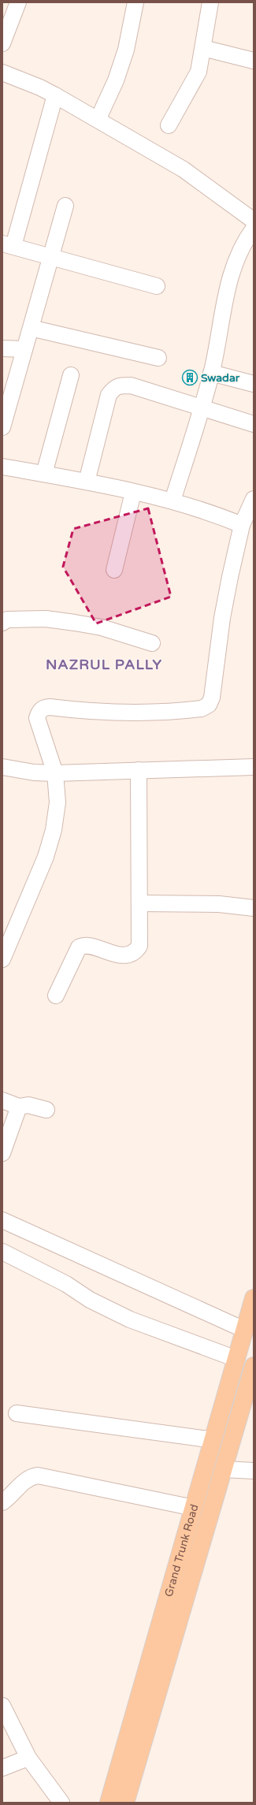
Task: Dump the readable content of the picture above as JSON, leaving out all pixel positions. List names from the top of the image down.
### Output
{
  "streets": {
    "main road": ["Grand Trunk Road"]
  },
  "districts": ["NAZRUL PALLY"],
  "places": {
    "building": ["Swadar"]
  }
}
